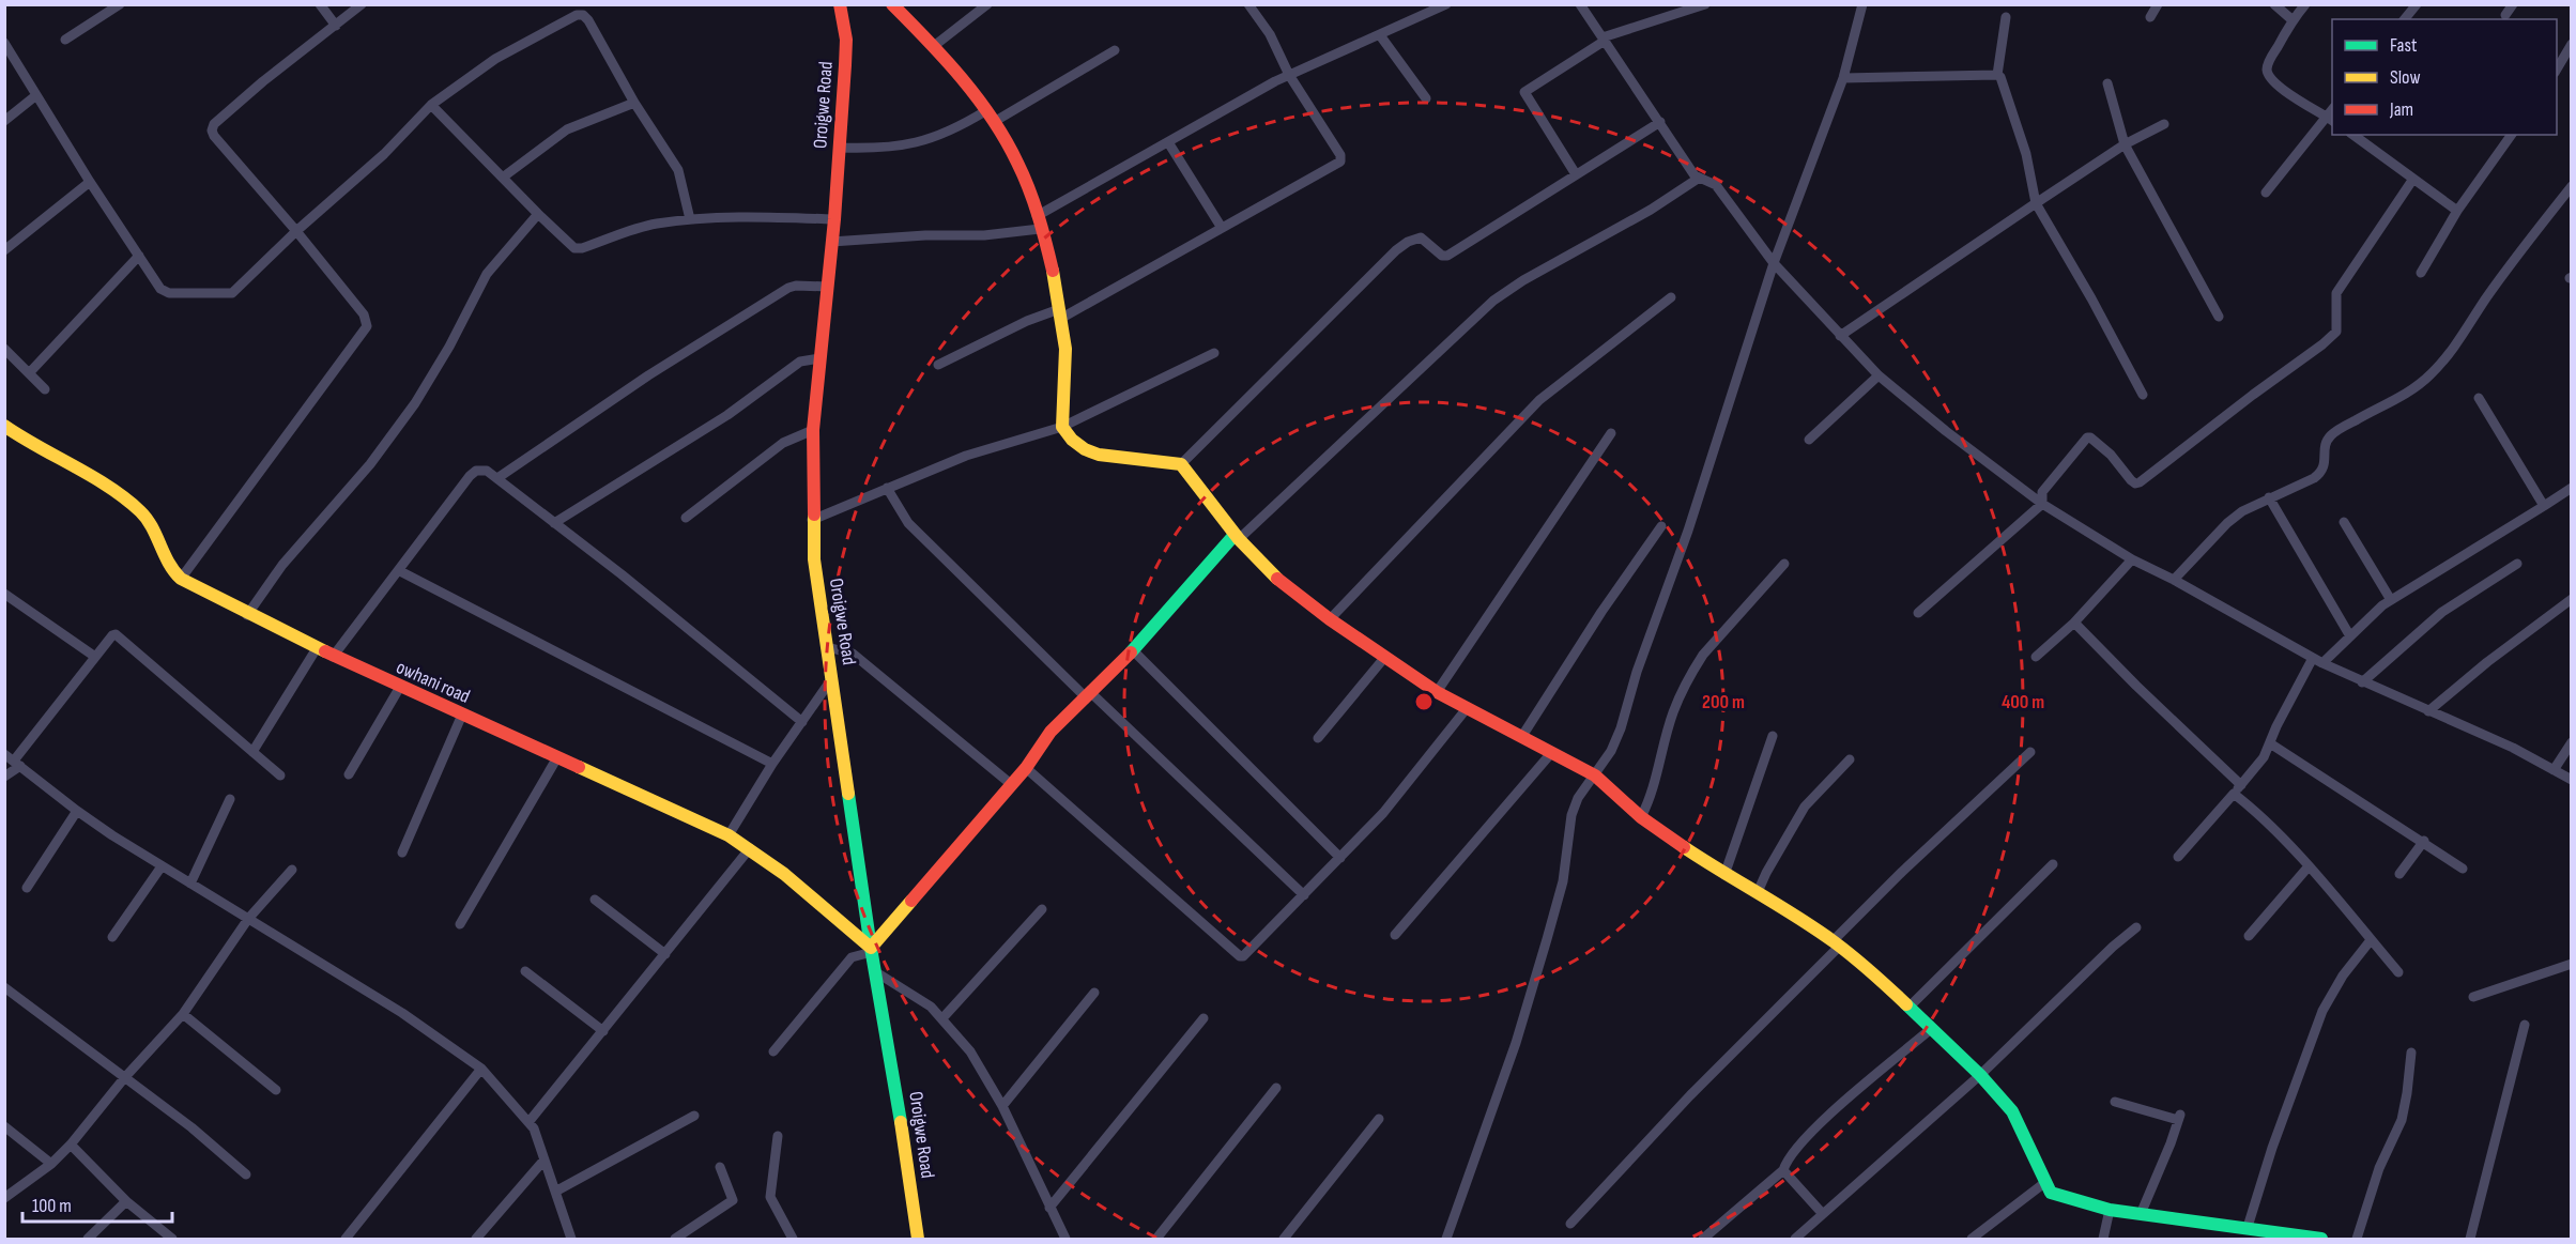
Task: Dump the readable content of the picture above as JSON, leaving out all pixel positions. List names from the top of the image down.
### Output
{
  "streets": {
    "street": ["Oroigwe Road", "owhani road"]
  },
  "crossings": [
    ["Oroigwe Road", "owhani road"]
  ],
  "legend": ["Fast", "Slow", "Jam"],
  "scale_bar": "100 m",
  "rings": ["200 m", "400 m"]
}
